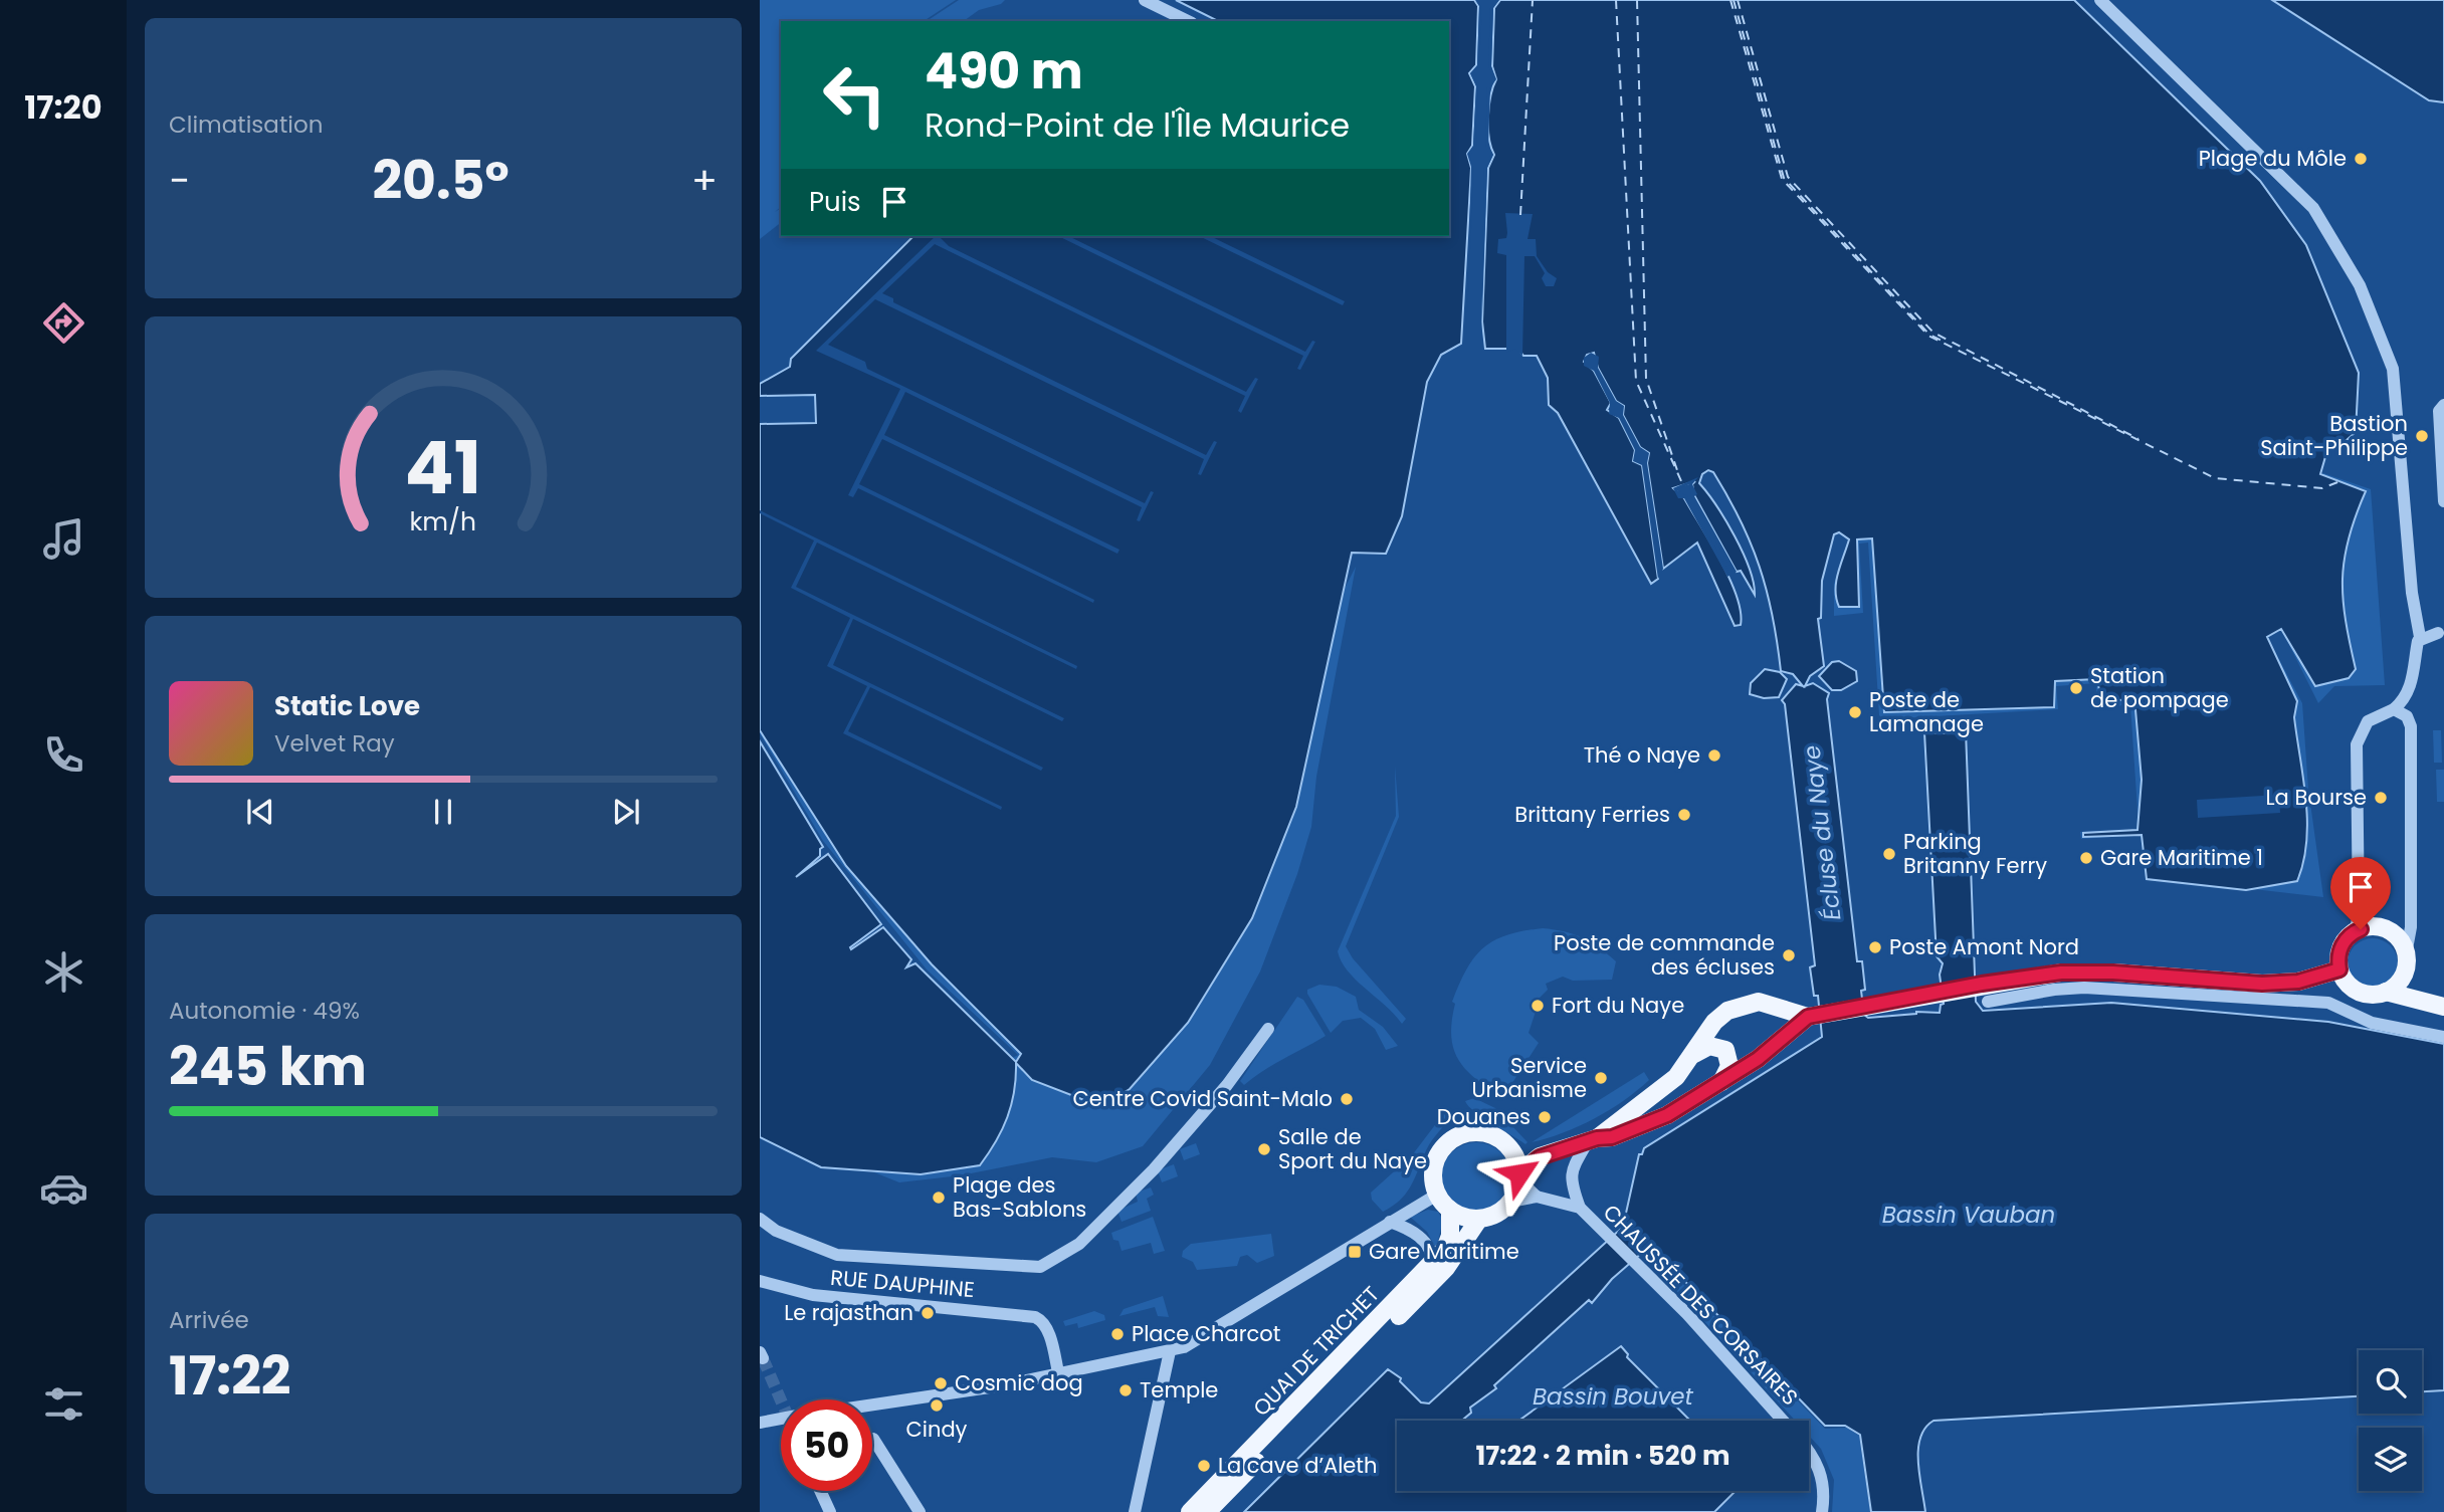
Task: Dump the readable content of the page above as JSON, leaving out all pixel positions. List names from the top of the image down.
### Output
{
  "streets": {
    "main road": ["QUAI DE TRICHET"],
    "street": ["RUE DAUPHINE", "CHAUSSÉE DES CORSAIRES"]
  },
  "crossings": [
    ["CHAUSSÉE DES CORSAIRES", "QUAI DE TRICHET"]
  ],
  "water": ["Écluse du Naye", "Bassin Vauban", "Bassin Bouvet"],
  "places": {
    "other": [
      "Plage du Môle",
      "Bastion Saint-Philippe",
      "Station de pompage",
      "Poste de Lamanage",
      "Thé o Naye",
      "La Bourse",
      "Brittany Ferries",
      "Parking Britanny Ferry",
      "Gare Maritime 1",
      "Poste Amont Nord",
      "Poste de commande des écluses",
      "Fort du Naye",
      "Service Urbanisme",
      "Centre Covid Saint-Malo",
      "Douanes",
      "Salle de Sport du Naye",
      "Plage des Bas-Sablons",
      "Le rajasthan",
      "Place Charcot",
      "Cosmic dog",
      "Temple",
      "Cindy",
      "La cave d’Aleth"
    ],
    "transit": ["Gare Maritime"]
  },
  "page": {
    "tabs": "17:20",
    "tile": [
      "Climatisation",
      ["Autonomie · 49%", "245 km"],
      ["Arrivée", "17:22"]
    ],
    "turn": ["490 m", "Rond-Point de l'Île Maurice"],
    "heat": ["−", "20.5°", "+"],
    "then": "Puis",
    "song": ["Static Love", "Velvet Ray"],
    "limit": "50",
    "trip": "17:22 · 2 min · 520 m",
    "gauge": ["41", "km/h"]
  }
}
